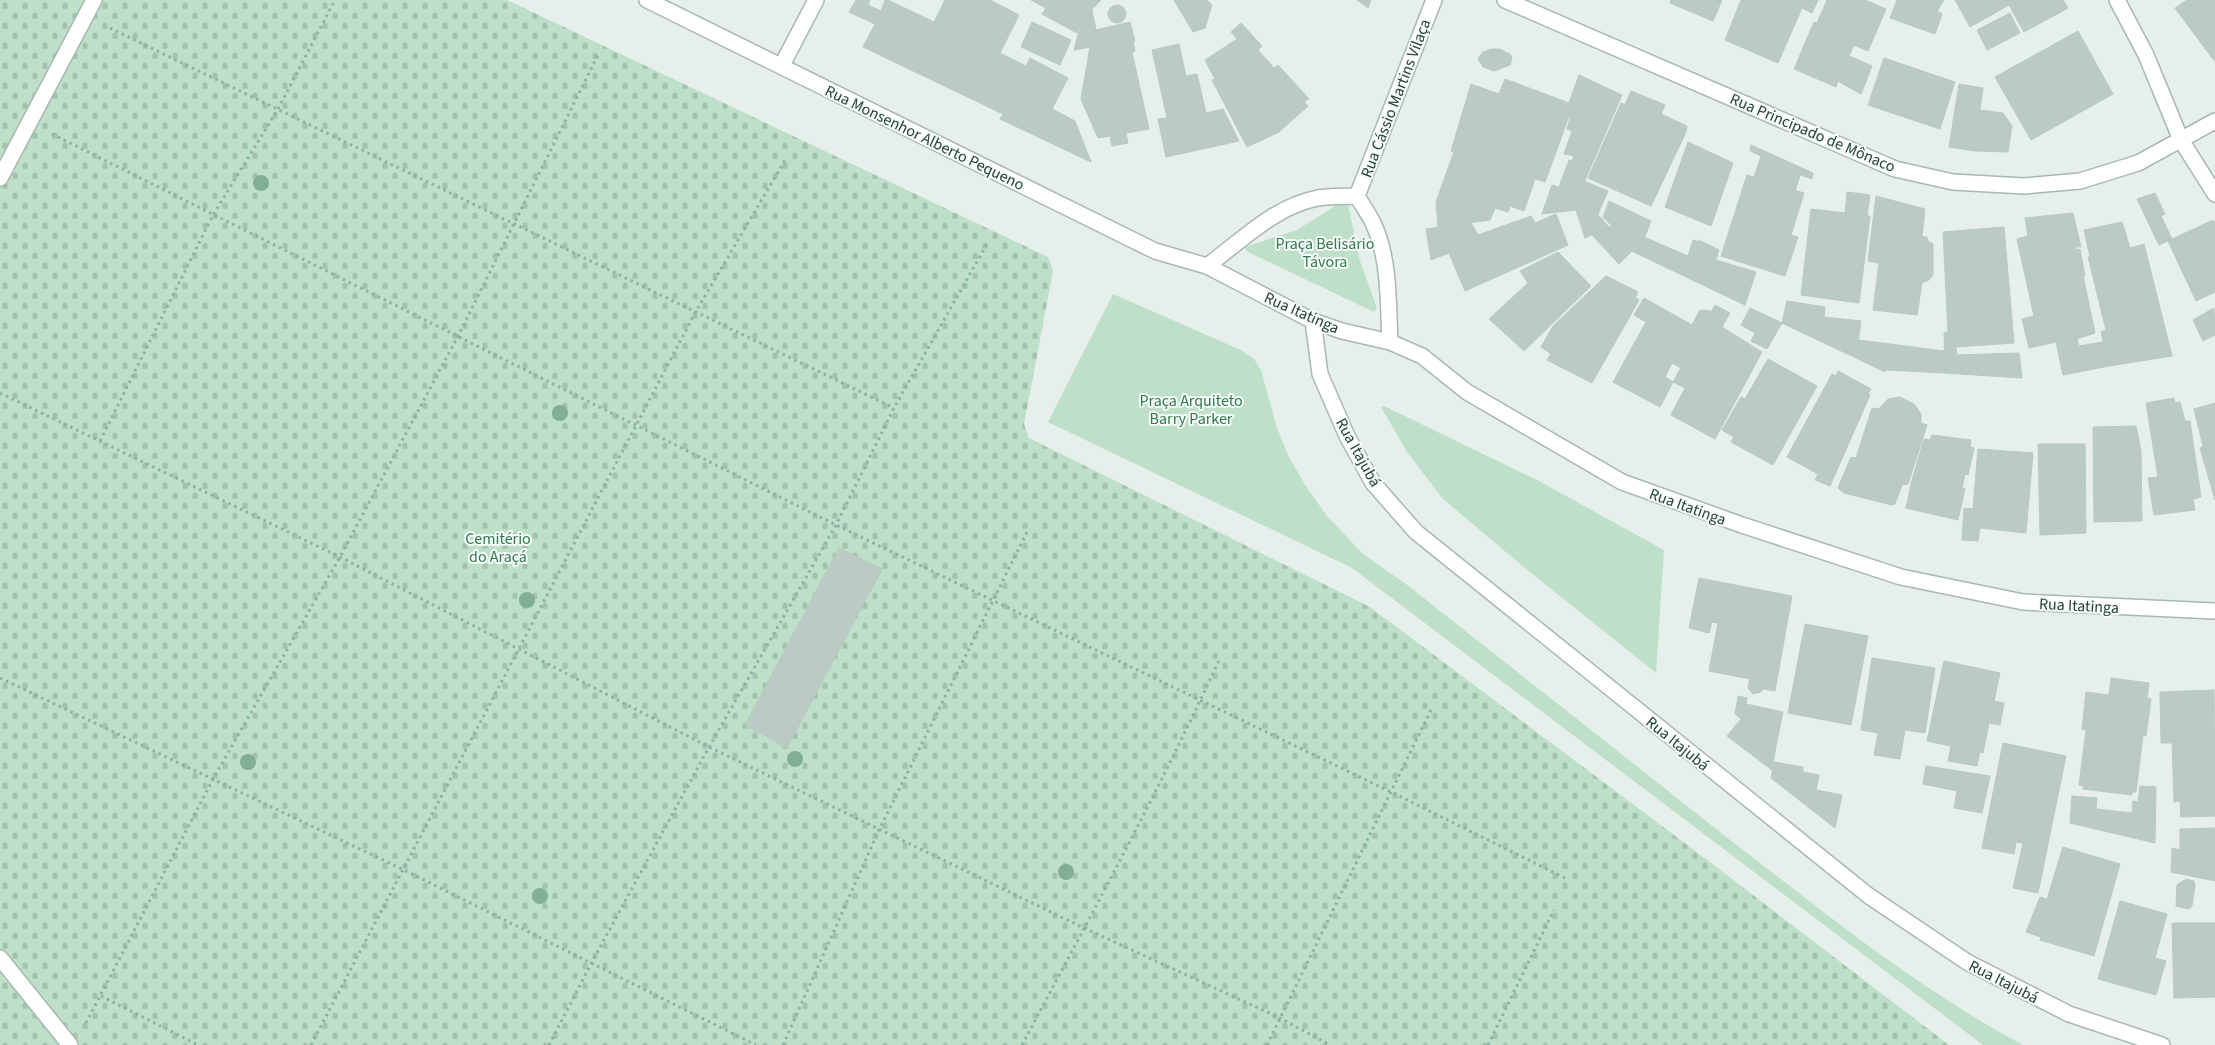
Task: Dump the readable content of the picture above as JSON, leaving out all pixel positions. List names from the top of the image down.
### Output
{
  "streets": {
    "street": [
      "Rua Cássio Martins Vilaça",
      "Rua Principado de Mônaco",
      "Rua Monsenhor Alberto Pequeno",
      "Rua Itatinga",
      "Rua Itajubá"
    ]
  },
  "crossings": [
    ["Rua Cássio Martins Vilaça", "Rua Monsenhor Alberto Pequeno"],
    ["Rua Cássio Martins Vilaça", "Rua Itatinga"],
    ["Rua Monsenhor Alberto Pequeno", "Rua Itatinga"],
    ["Rua Itatinga", "Rua Itajubá"]
  ],
  "parks": ["Praça Belisário Távora", "Praça Arquiteto Barry Parker", "Cemitério do Araçá"]
}
